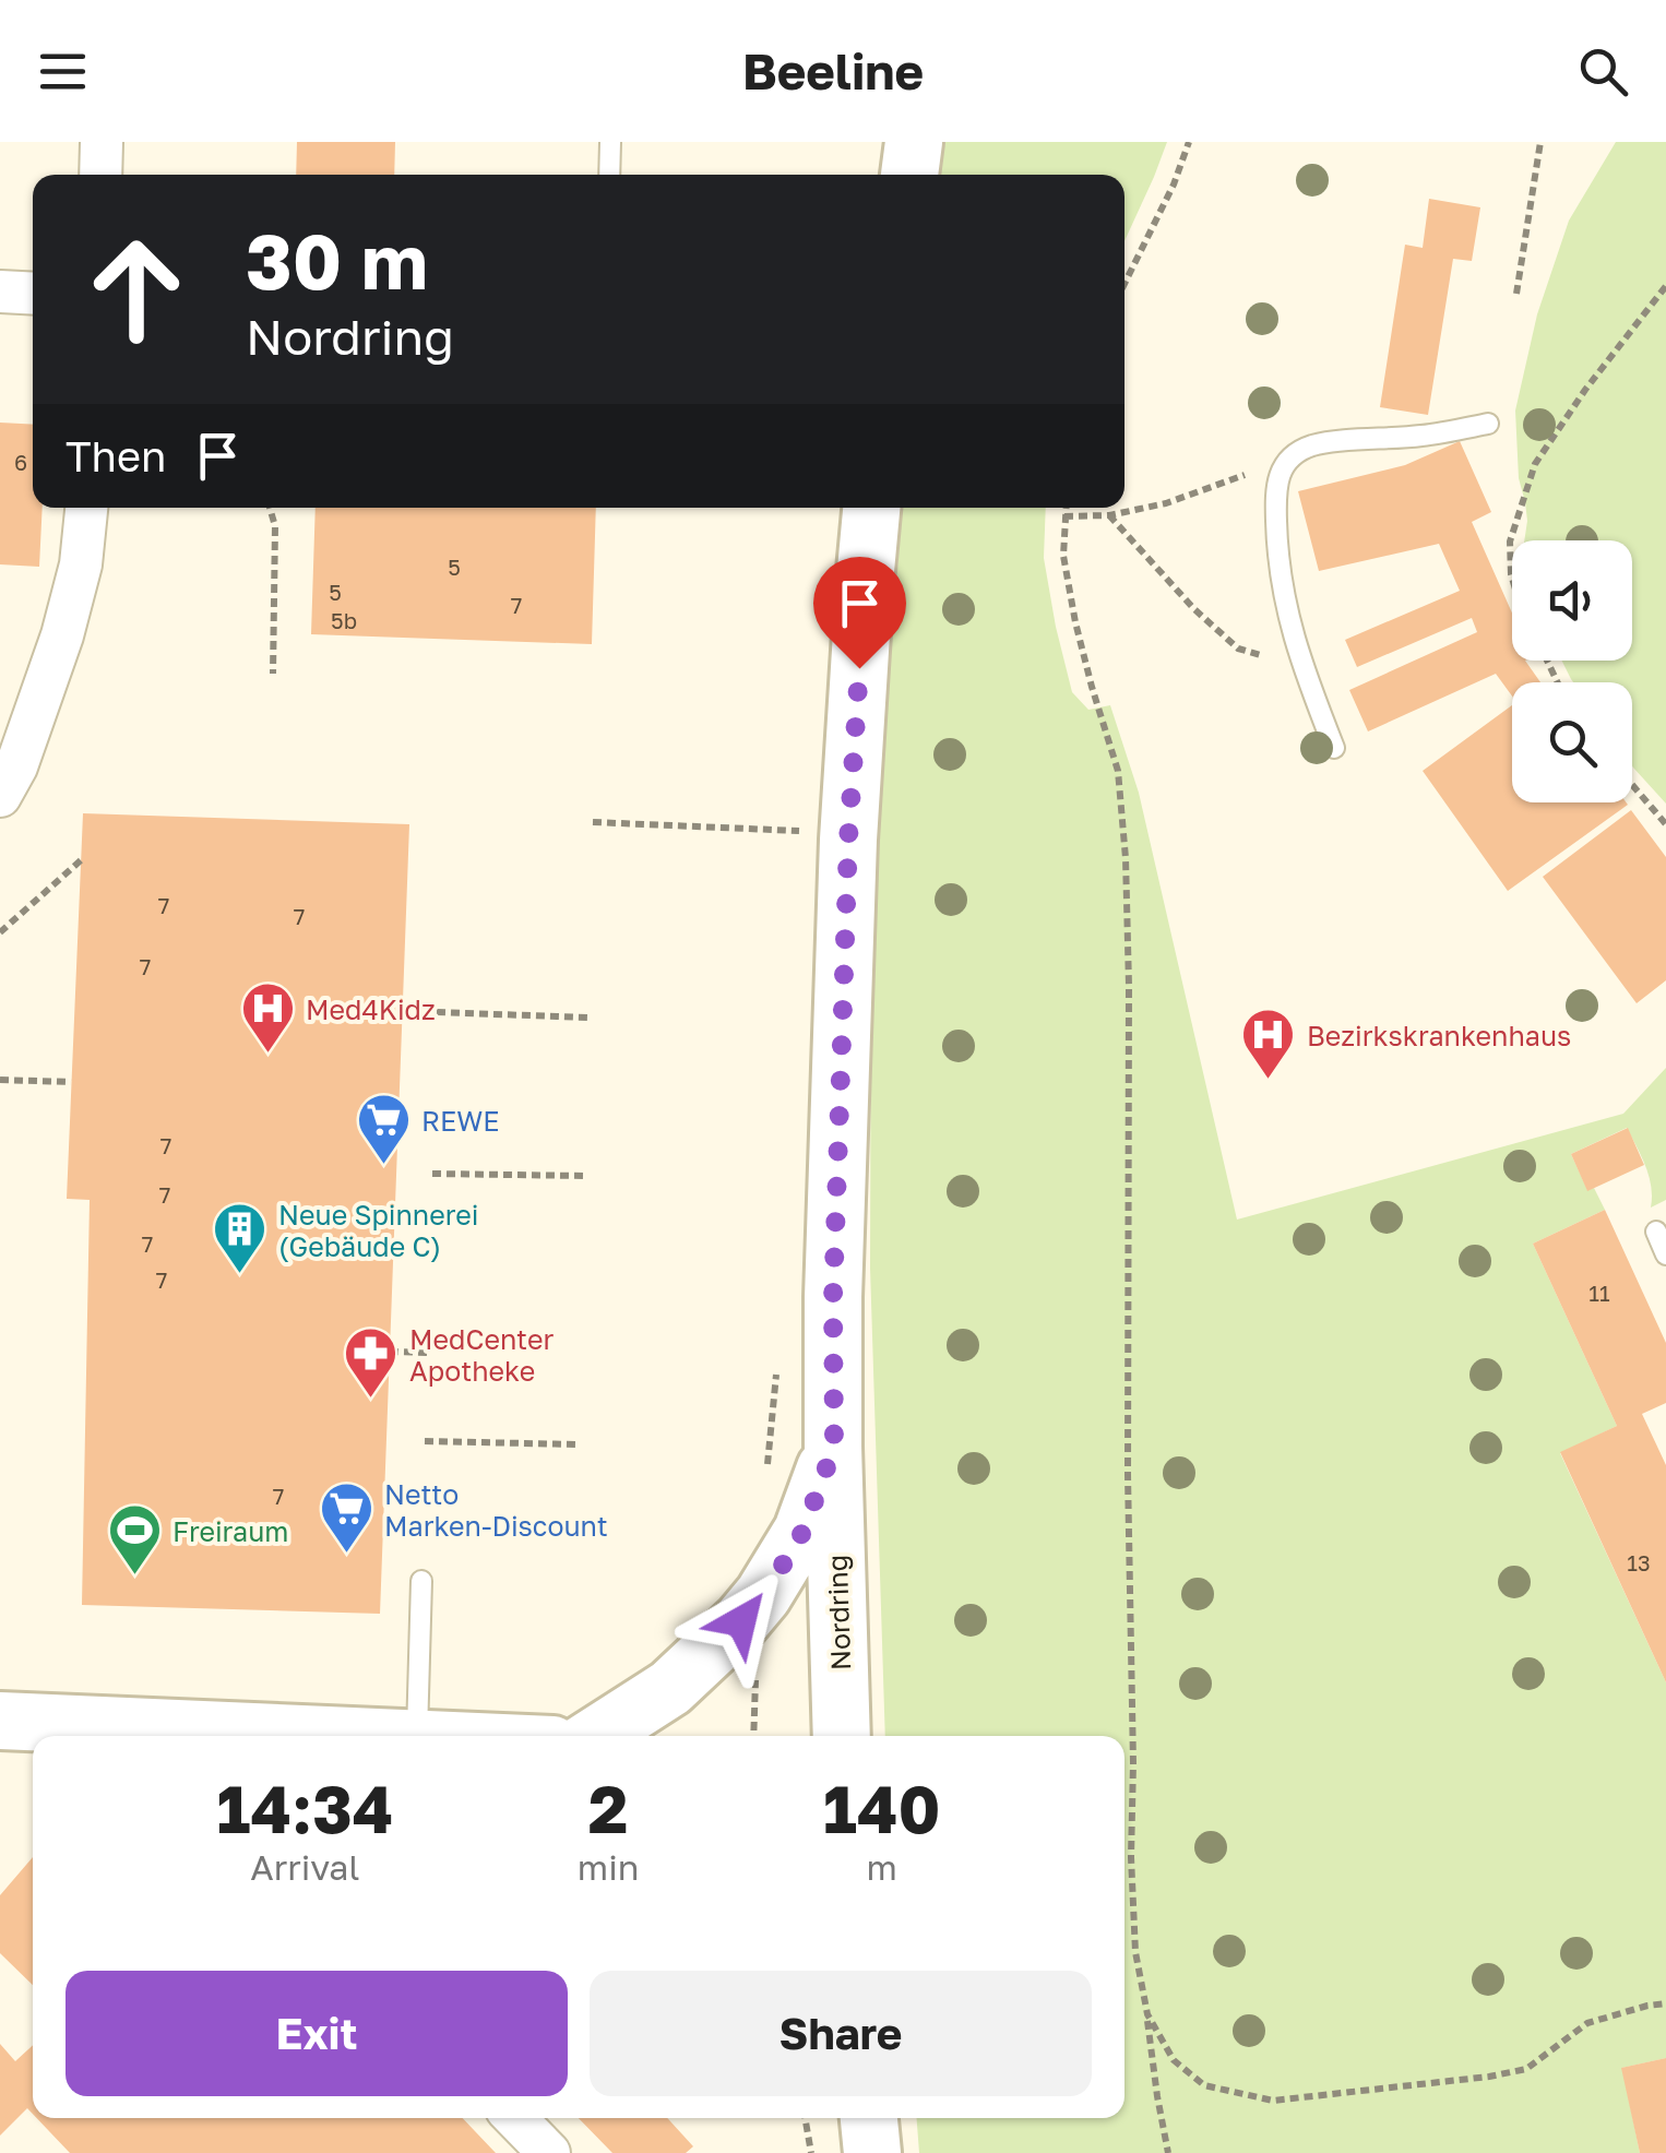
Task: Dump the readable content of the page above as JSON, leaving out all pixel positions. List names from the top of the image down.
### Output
{
  "streets": {
    "main road": ["Nordring"]
  },
  "places": {
    "hospital": ["Med4Kidz", "Bezirkskrankenhaus"],
    "supermarket": ["REWE", "Netto Marken-Discount"],
    "building": ["Neue Spinnerei (Gebäude C)"],
    "pharmacy": ["MedCenter Apotheke"],
    "sports": ["Freiraum"]
  },
  "house_numbers": [
    "6",
    "5",
    "5",
    "7",
    "5b",
    "7",
    "7",
    "7",
    "7",
    "7",
    "7",
    "7",
    "11",
    "7",
    "13"
  ],
  "page": {
    "header": "Beeline",
    "turn": ["30 m", "Nordring"],
    "then": "Then",
    "eta": [
      "14:34",
      "Arrival",
      "2",
      "min",
      "140",
      "m"
    ],
    "buttons": ["Exit", "Share"]
  }
}
